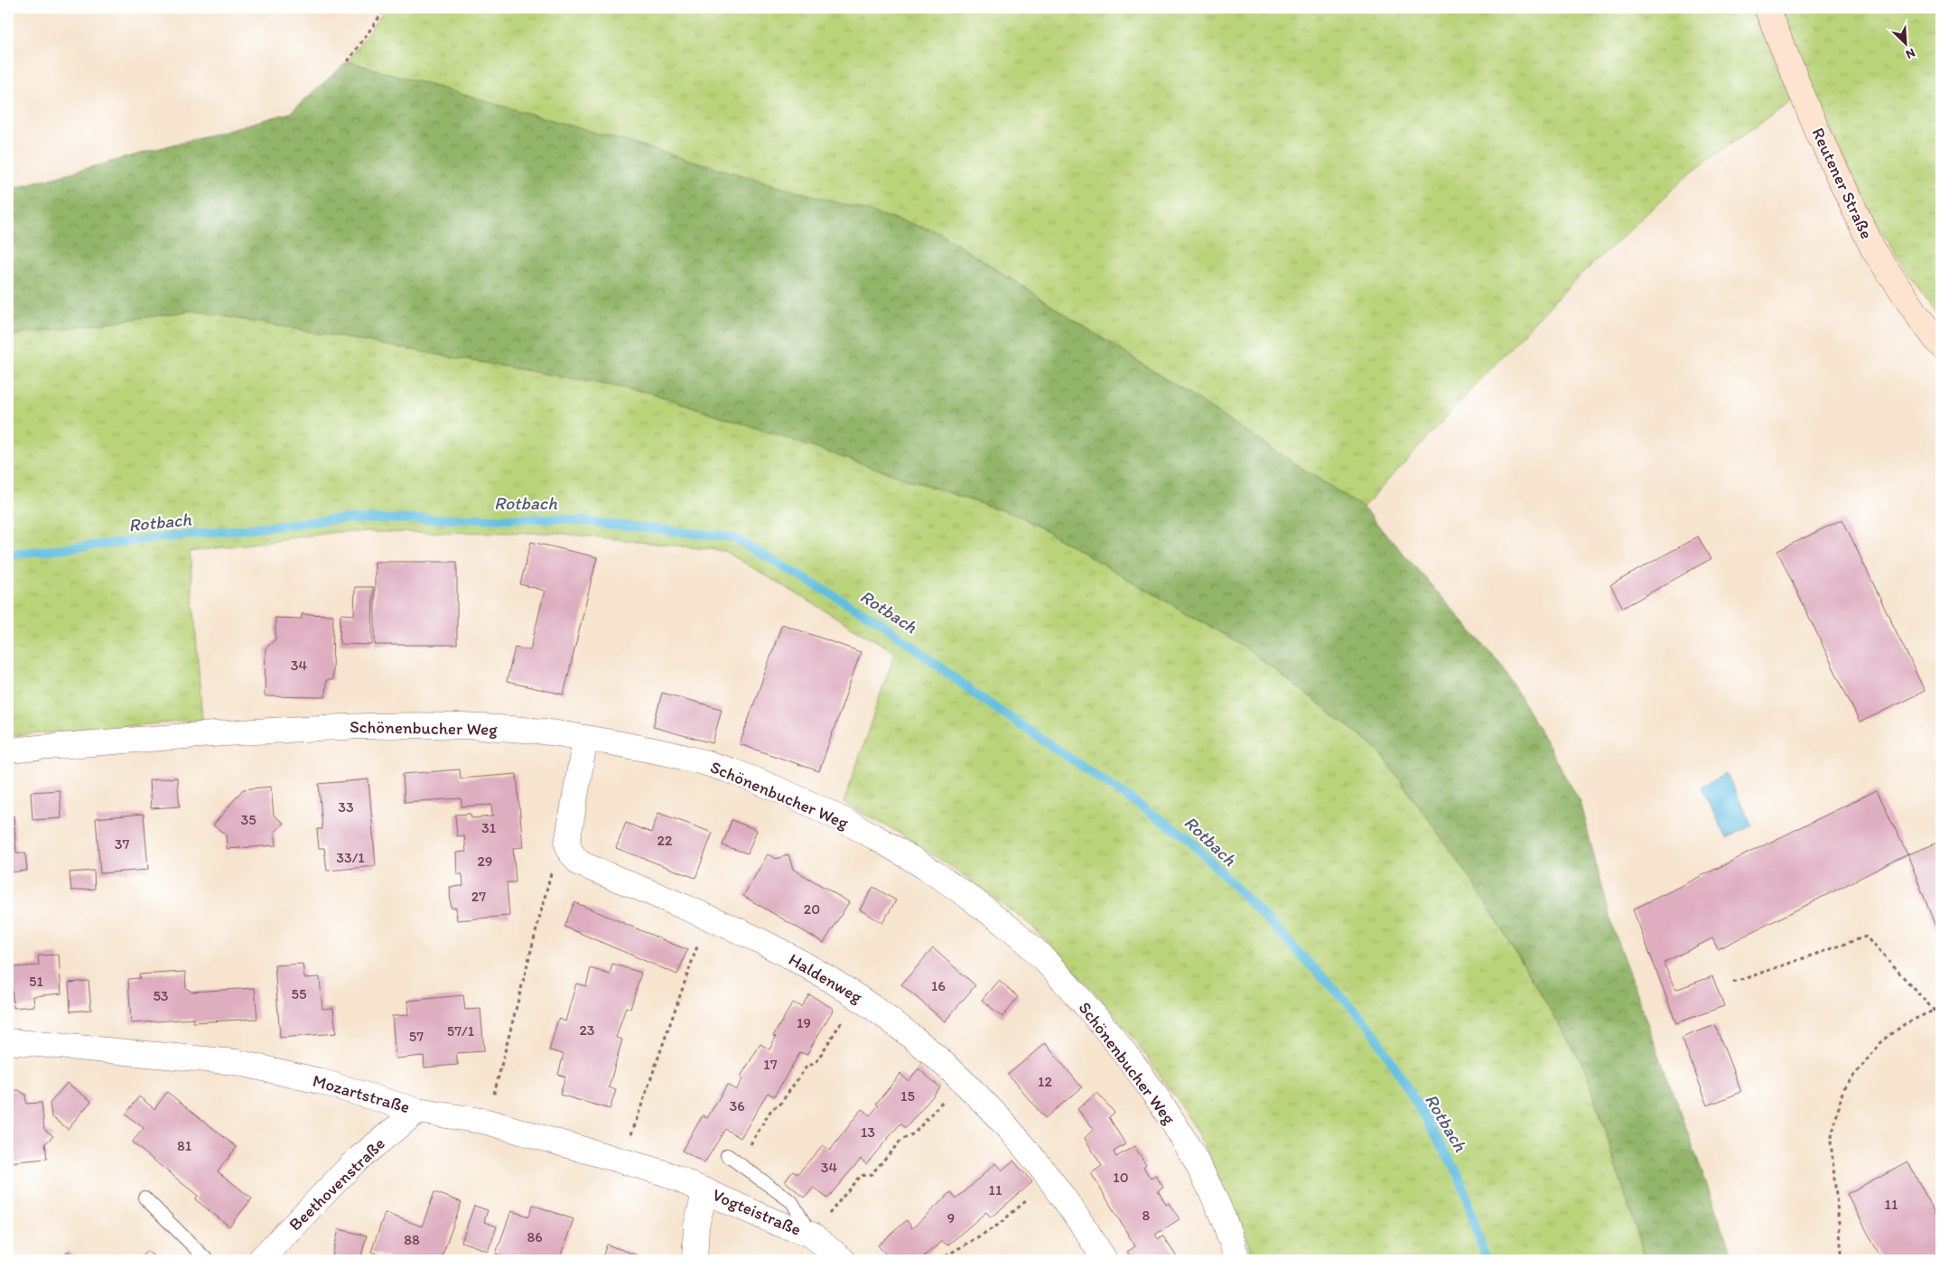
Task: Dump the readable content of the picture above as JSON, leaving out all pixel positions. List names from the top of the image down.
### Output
{
  "streets": {
    "street": [
      "Reutener Straße",
      "Schönenbucher Weg",
      "Haldenweg",
      "Mozartstraße",
      "Beethovenstraße",
      "Vogteistraße"
    ]
  },
  "crossings": [
    ["Mozartstraße", "Beethovenstraße"],
    ["Mozartstraße", "Vogteistraße"]
  ],
  "water": ["Rotbach"],
  "house_numbers": [
    "34",
    "33",
    "35",
    "31",
    "22",
    "37",
    "33/1",
    "29",
    "27",
    "20",
    "51",
    "16",
    "55",
    "53",
    "19",
    "23",
    "57/1",
    "57",
    "17",
    "12",
    "15",
    "36",
    "13",
    "81",
    "34",
    "10",
    "11",
    "11",
    "8",
    "9",
    "86",
    "88"
  ],
  "north": "bottom right"
}
